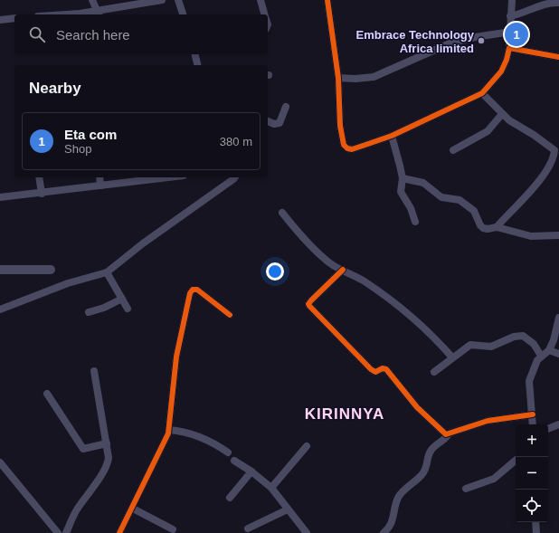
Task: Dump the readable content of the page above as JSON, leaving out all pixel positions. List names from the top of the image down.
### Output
{
  "districts": ["KIRINNYA"],
  "places": ["Embrace Technology Africa limited"],
  "page": {
    "search": "Search here",
    "pins": "1",
    "heading": "Nearby",
    "list": [
      {
        "mark": "1",
        "name": "Eta com",
        "note": "Shop",
        "value": "380 m"
      }
    ],
    "map_buttons": ["+", "−"]
  }
}
